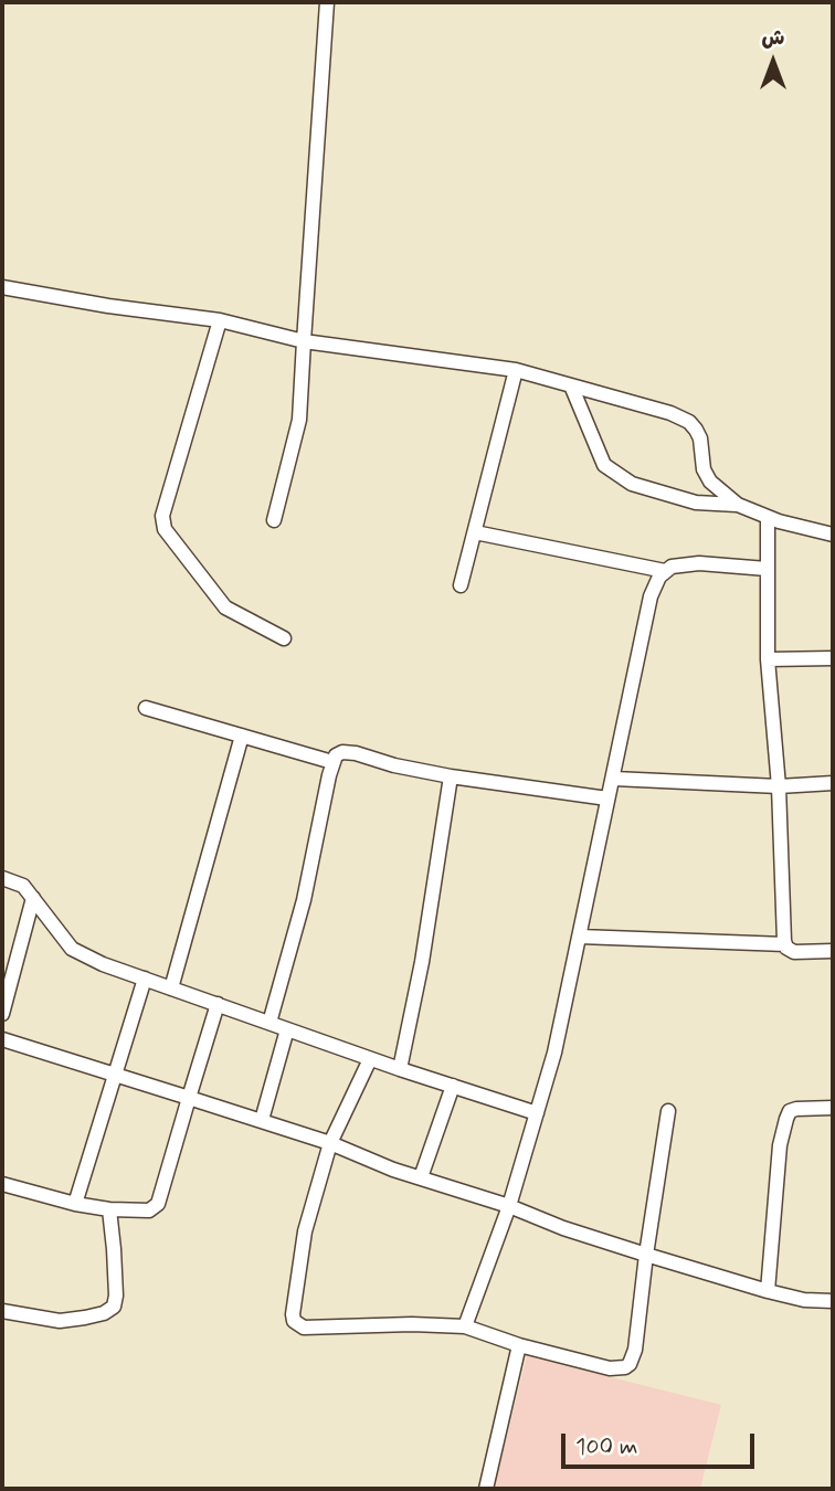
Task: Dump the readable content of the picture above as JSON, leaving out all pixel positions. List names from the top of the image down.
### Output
{
  "scale_bar": "100 m",
  "north": "top"
}
